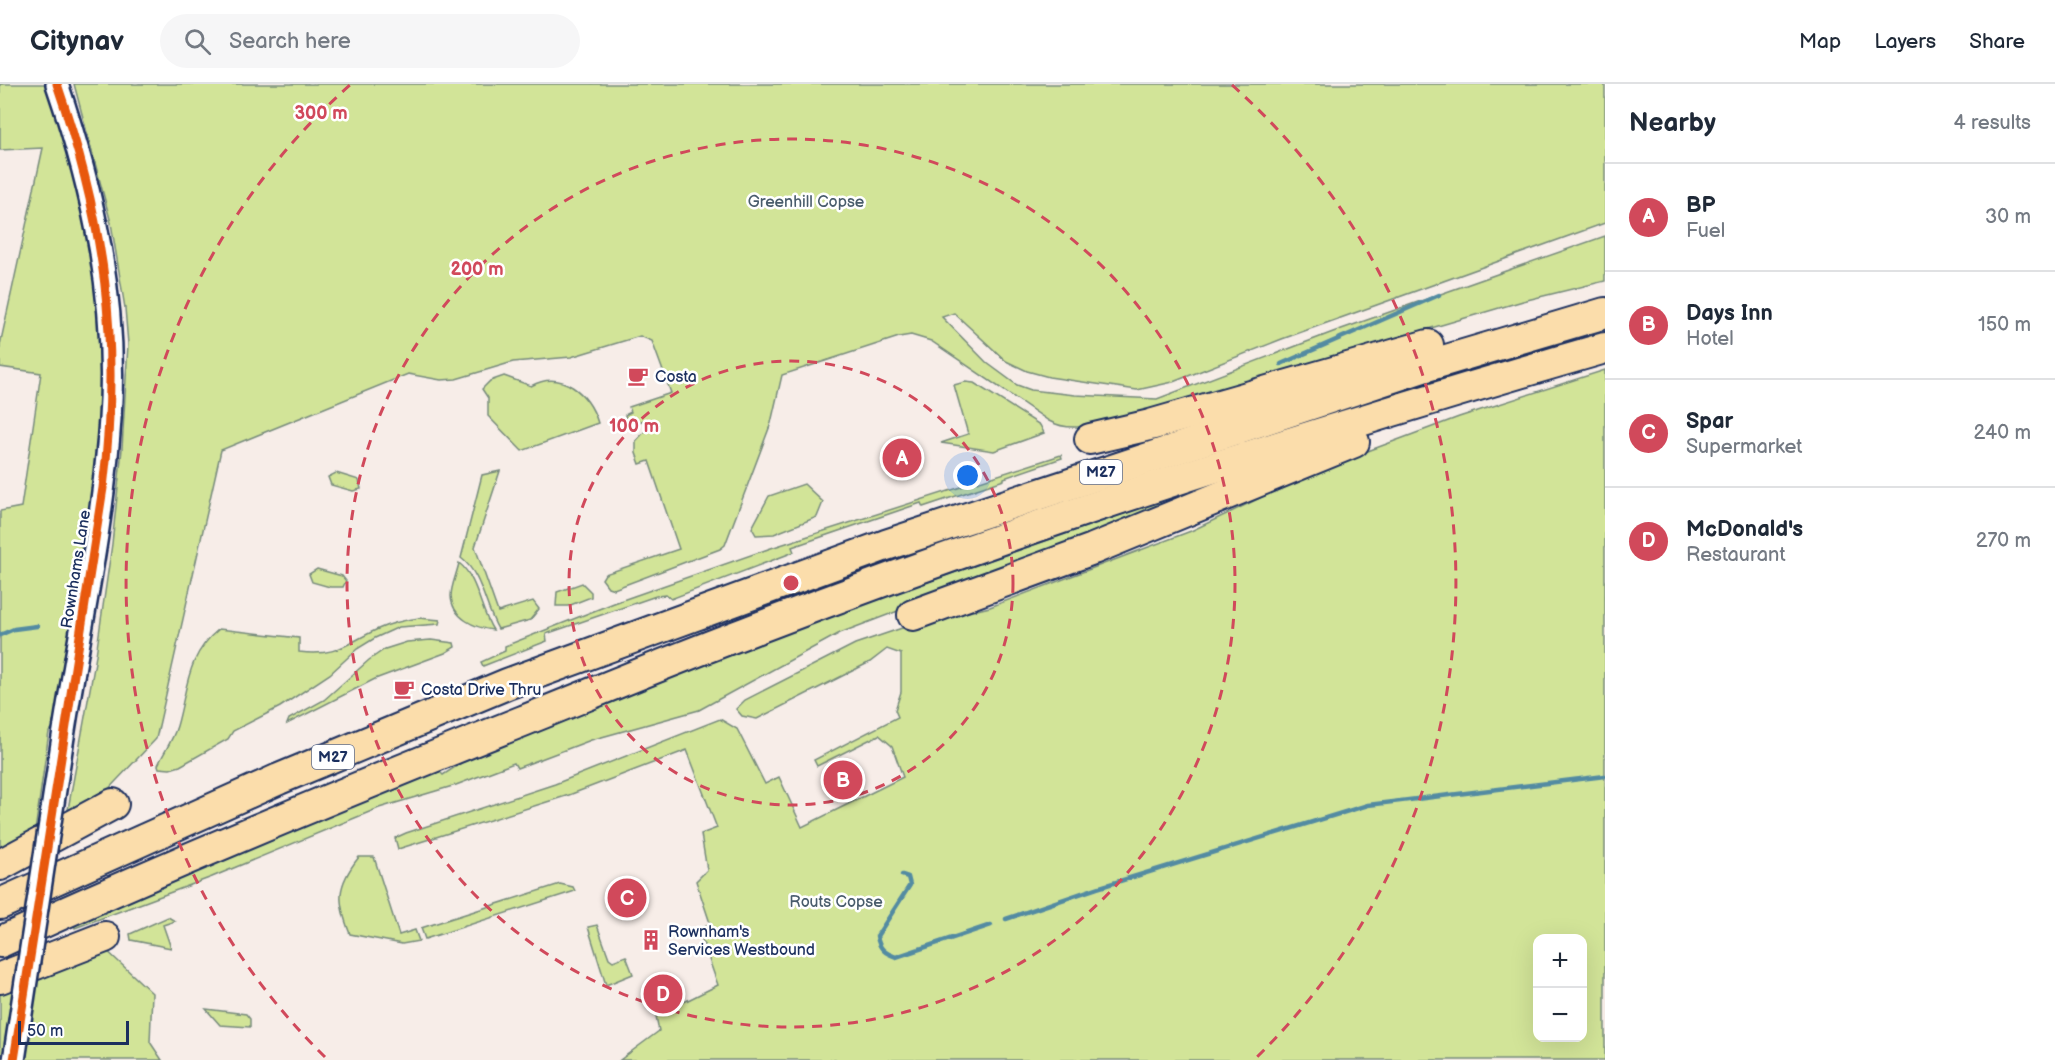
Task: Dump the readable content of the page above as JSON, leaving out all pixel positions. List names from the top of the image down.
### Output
{
  "streets": {
    "highway": ["M27"],
    "street": ["Rownhams Lane"]
  },
  "parks": ["Greenhill Copse", "Routs Copse"],
  "places": {
    "cafe": ["Costa", "Costa Drive Thru"],
    "building": ["Rownham's Services Westbound"]
  },
  "scale_bar": "50 m",
  "page": {
    "header": "Citynav",
    "search": "Search here",
    "nav": ["Map", "Layers", "Share"],
    "heading": ["Nearby", "4 results"],
    "list": [
      {
        "mark": "A",
        "name": "BP",
        "note": "Fuel",
        "value": "30 m"
      },
      {
        "mark": "B",
        "name": "Days Inn",
        "note": "Hotel",
        "value": "150 m"
      },
      {
        "mark": "C",
        "name": "Spar",
        "note": "Supermarket",
        "value": "240 m"
      },
      {
        "mark": "D",
        "name": "McDonald's",
        "note": "Restaurant",
        "value": "270 m"
      }
    ],
    "pins": [
      "A",
      "B",
      "C",
      "D"
    ],
    "map_buttons": ["+", "−"],
    "scale": "50 m"
  },
  "rings": ["300 m", "200 m", "100 m"]
}
